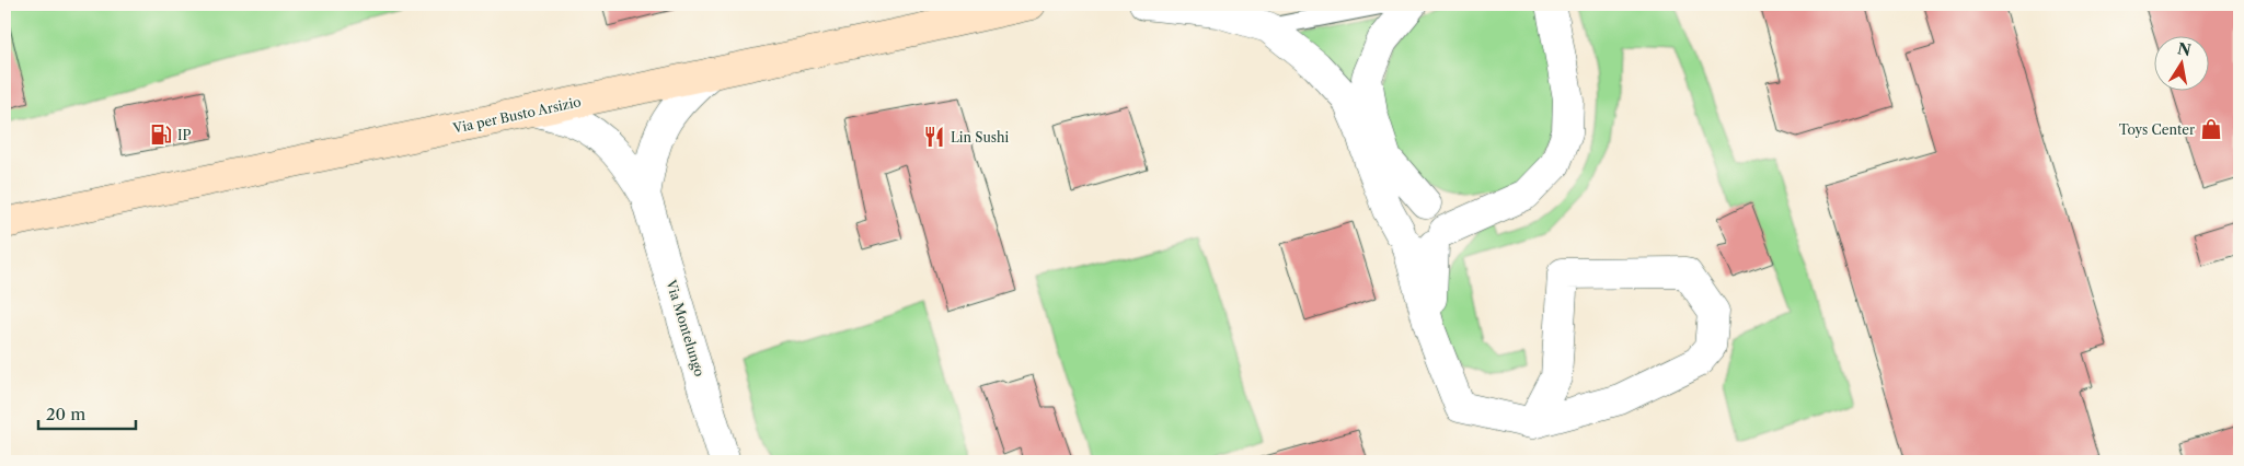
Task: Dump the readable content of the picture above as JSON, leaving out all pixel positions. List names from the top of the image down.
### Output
{
  "streets": {
    "main road": ["Via per Busto Arsizio"],
    "street": ["Via Montelungo"]
  },
  "crossings": [
    ["Via per Busto Arsizio", "Via Montelungo"]
  ],
  "places": {
    "shop": ["Toys Center"],
    "fuel station": ["IP"],
    "restaurant": ["Lin Sushi"]
  },
  "scale_bar": "20 m",
  "north": "top"
}
